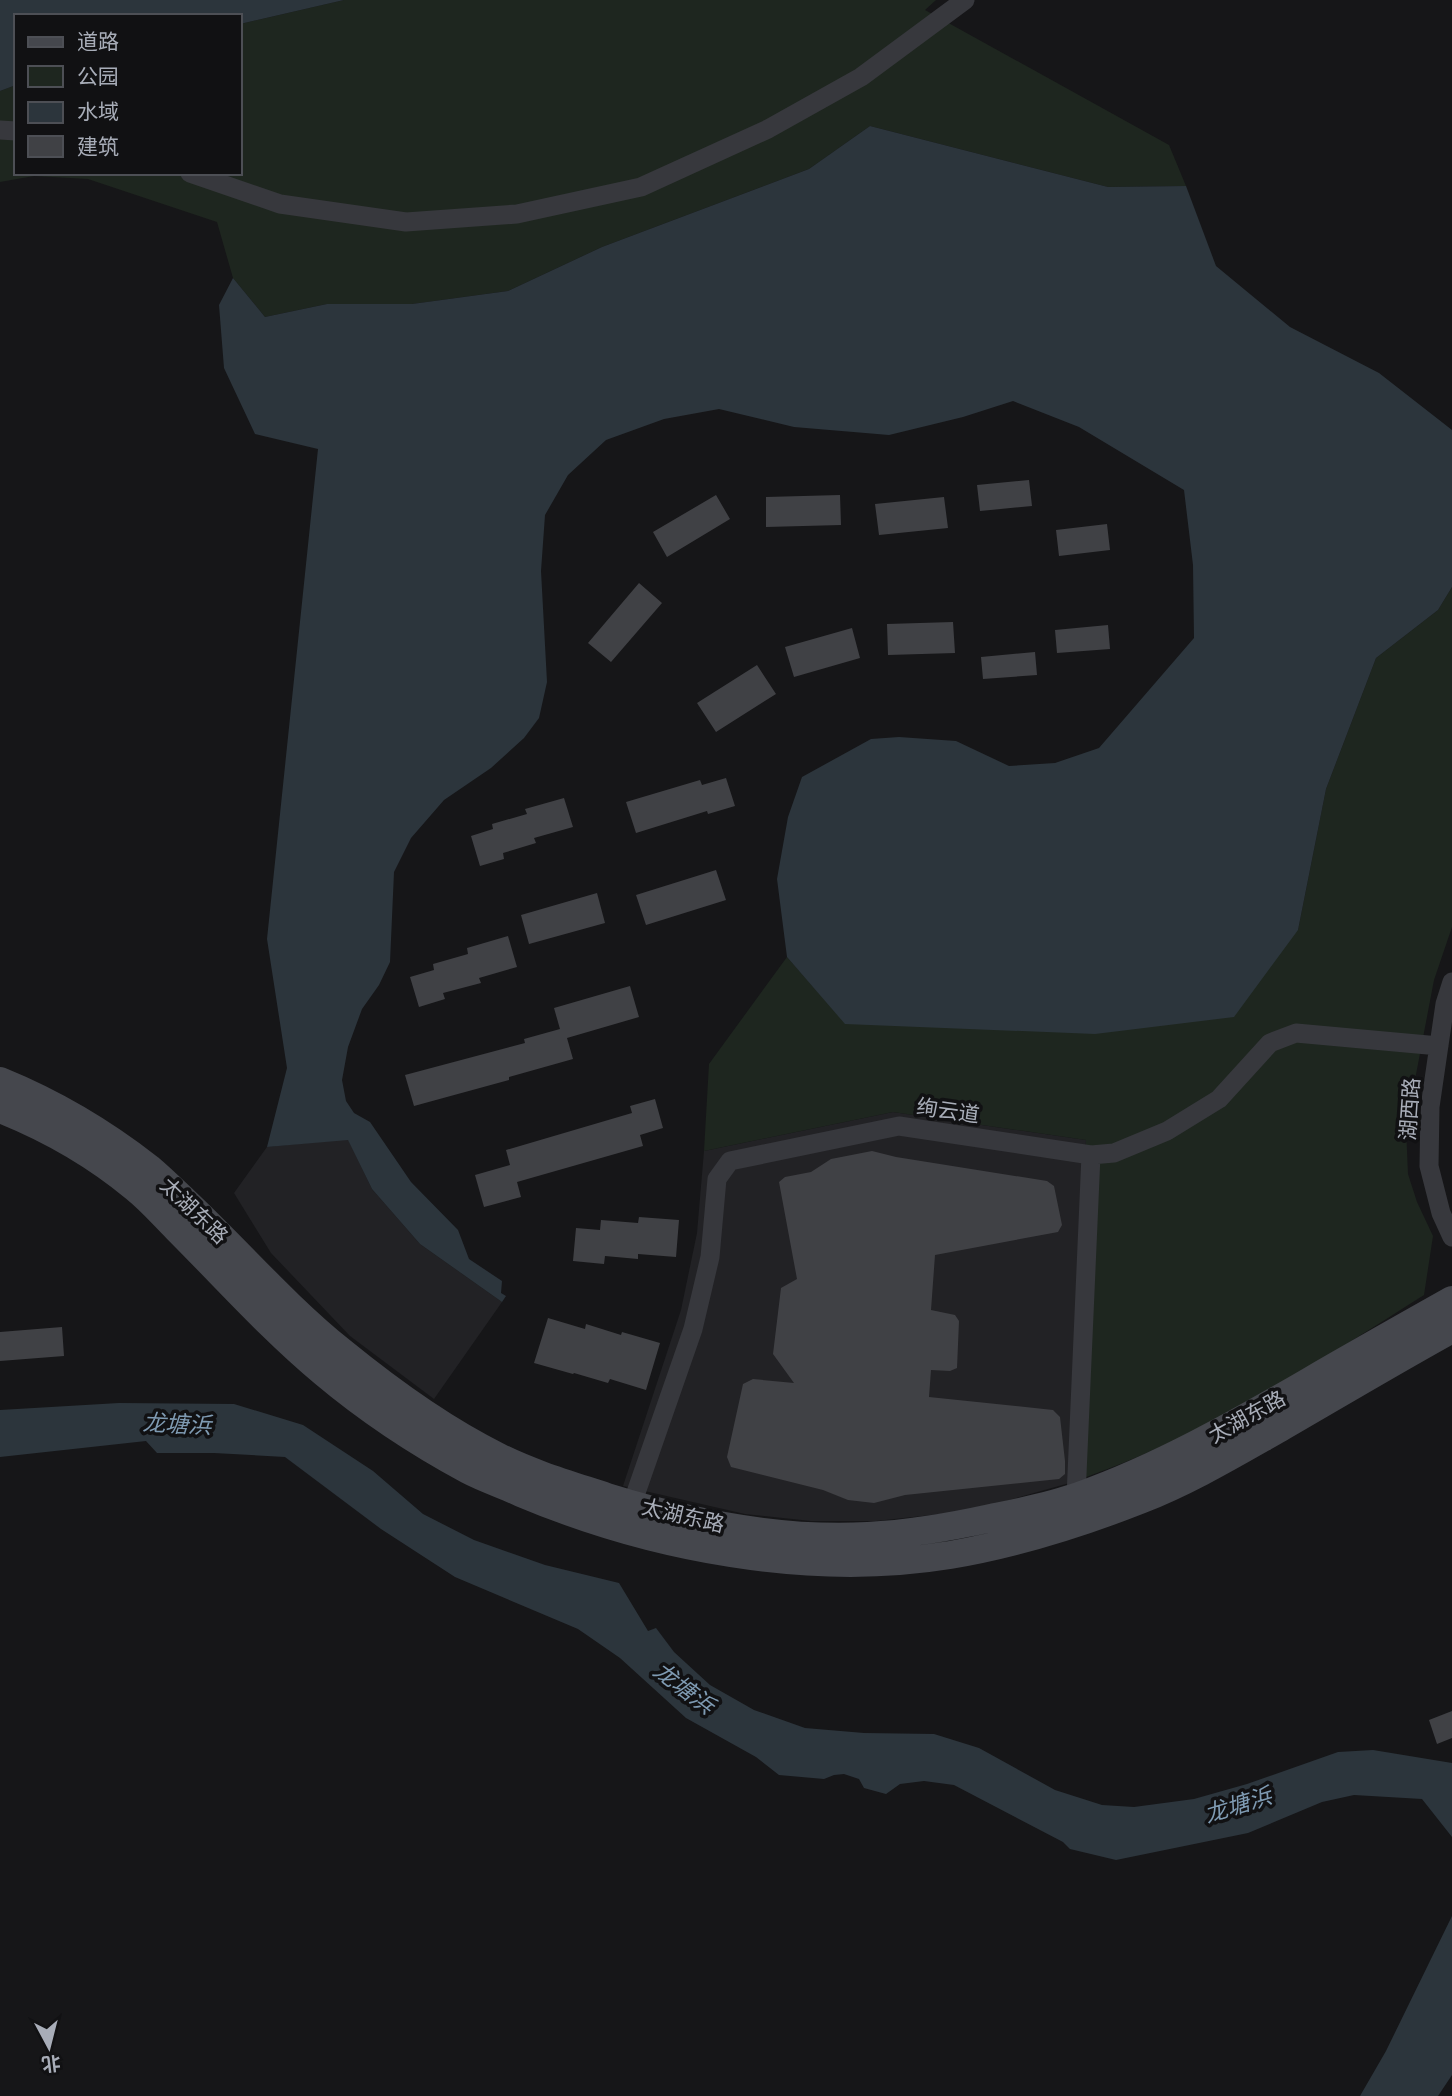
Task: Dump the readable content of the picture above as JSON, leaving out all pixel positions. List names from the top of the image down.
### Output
{
  "streets": {
    "main road": ["太湖东路"],
    "street": ["湖西路", "绚云道"]
  },
  "crossings": [
    ["湖西路", "绚云道"],
    ["绚云道", "太湖东路"]
  ],
  "water": ["龙塘浜"],
  "legend": [
    "道路",
    "公园",
    "水域",
    "建筑"
  ],
  "north": "bottom"
}
